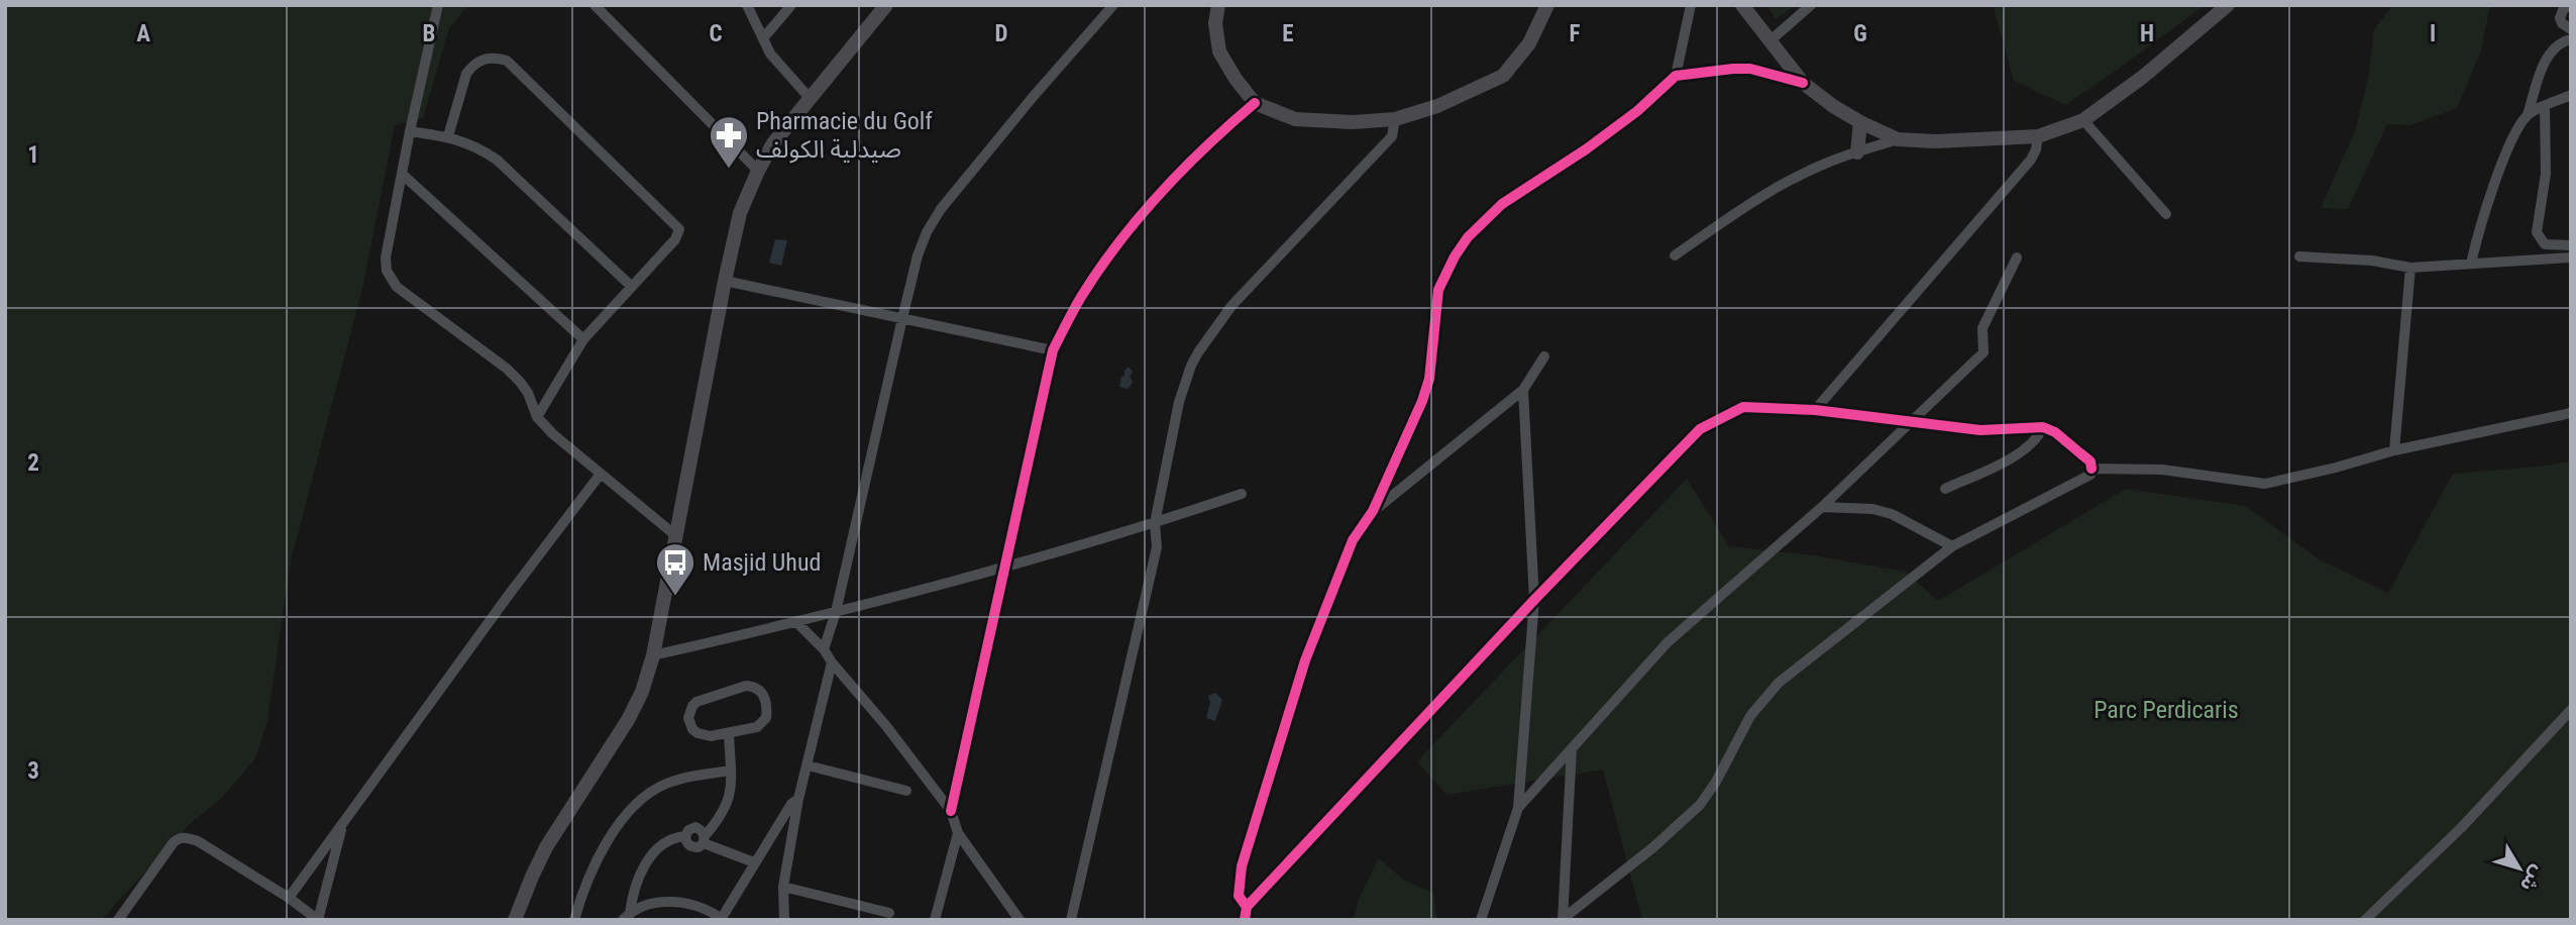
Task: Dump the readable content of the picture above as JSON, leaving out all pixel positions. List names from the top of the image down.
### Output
{
  "parks": ["Parc Perdicaris"],
  "places": {
    "pharmacy": ["Pharmacie du Golf صيدلية الكولف"],
    "bus stop": ["Masjid Uhud"]
  },
  "north": "bottom right",
  "grid": {
    "columns": [
      "A",
      "B",
      "C",
      "D",
      "E",
      "F",
      "G",
      "H",
      "I"
    ],
    "rows": ["1", "2", "3"]
  }
}
